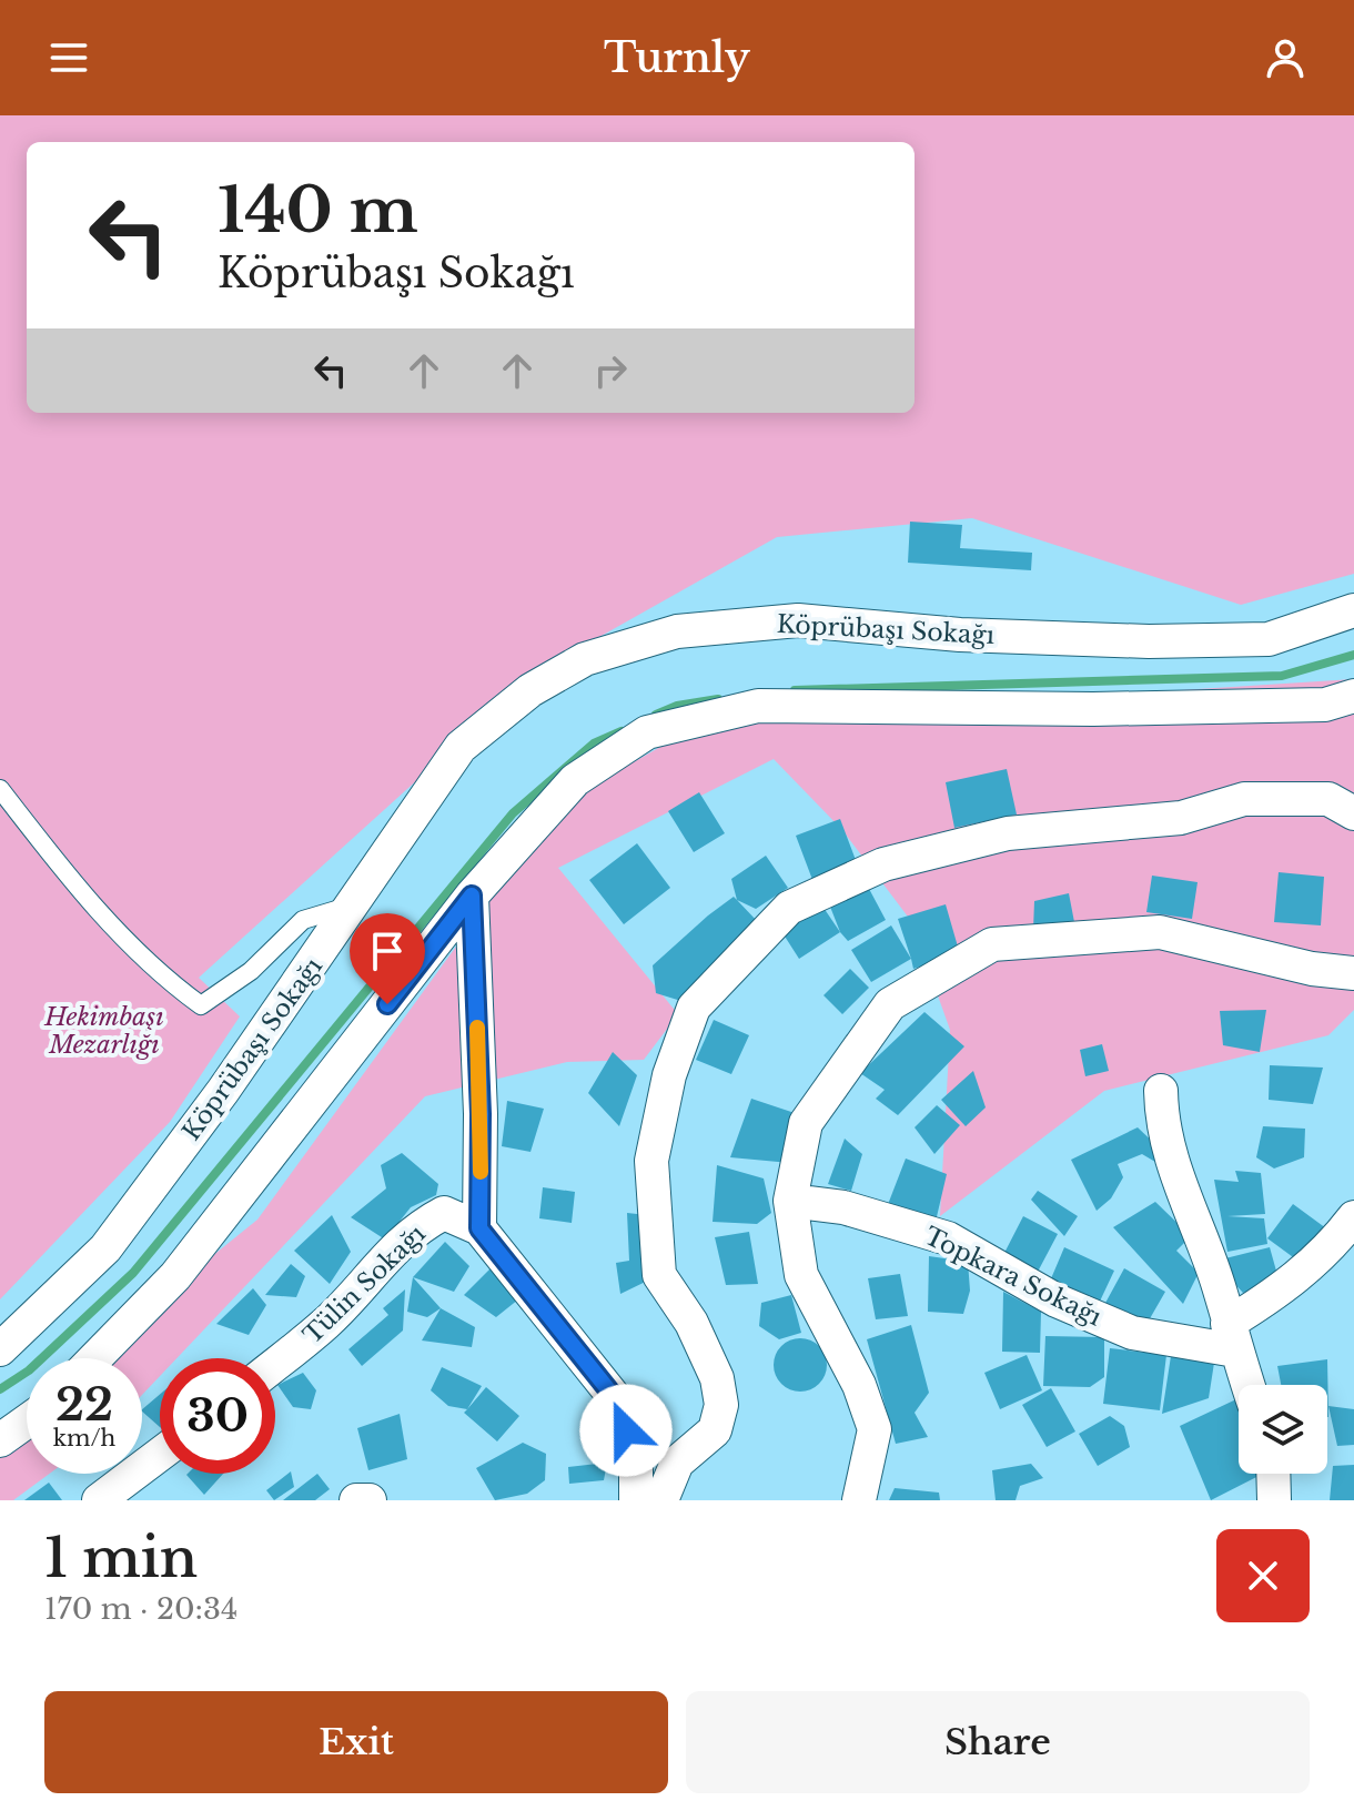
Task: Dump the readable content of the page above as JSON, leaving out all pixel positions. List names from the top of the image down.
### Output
{
  "streets": {
    "street": ["Köprübaşı Sokağı", "Topkara Sokağı", "Tülin Sokağı"]
  },
  "parks": ["Hekimbaşı Mezarlığı"],
  "page": {
    "header": "Turnly",
    "turn": ["140 m", "Köprübaşı Sokağı"],
    "speed": "22 km/h",
    "limit": "30",
    "heading": ["1 min", "170 m · 20:34"],
    "buttons": ["Exit", "Share"]
  }
}
